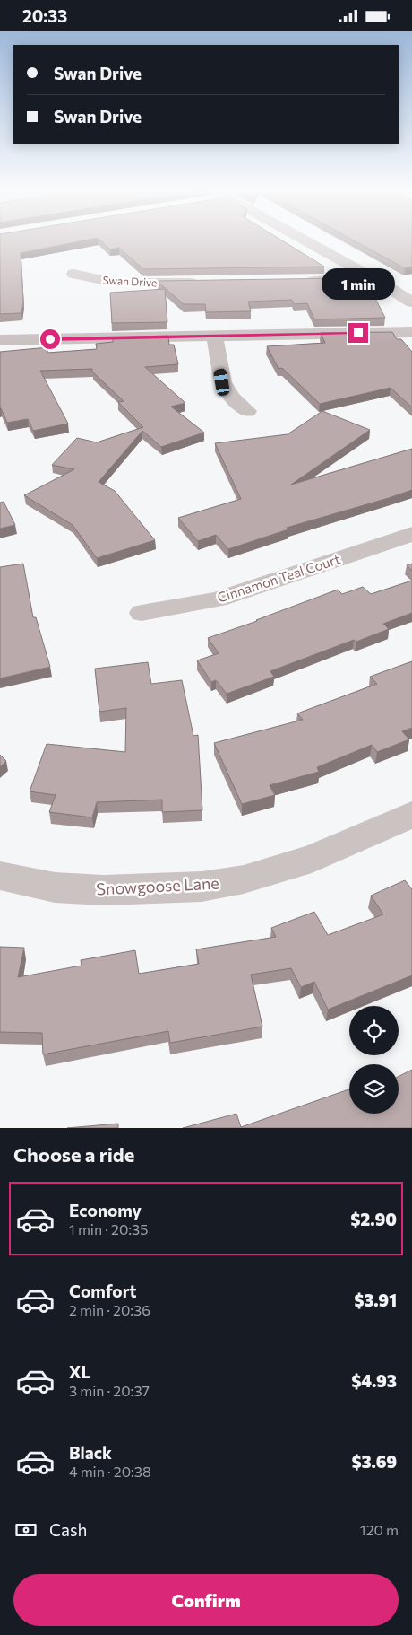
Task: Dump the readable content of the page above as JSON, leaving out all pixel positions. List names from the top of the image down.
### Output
{
  "streets": {
    "street": ["Swan Drive", "Cinnamon Teal Court", "Snowgoose Lane"]
  },
  "page": {
    "status": "20:33",
    "banner": ["Swan Drive", "Swan Drive"],
    "bubble": "1 min",
    "heading": "Choose a ride",
    "list": [
      {
        "name": "Economy",
        "note": "1 min · 20:35",
        "value": "$2.90"
      },
      {
        "name": "Comfort",
        "note": "2 min · 20:36",
        "value": "$3.91"
      },
      {
        "name": "XL",
        "note": "3 min · 20:37",
        "value": "$4.93"
      },
      {
        "name": "Black",
        "note": "4 min · 20:38",
        "value": "$3.69"
      }
    ],
    "pay": ["Cash", "120 m"],
    "buttons": "Confirm"
  }
}
